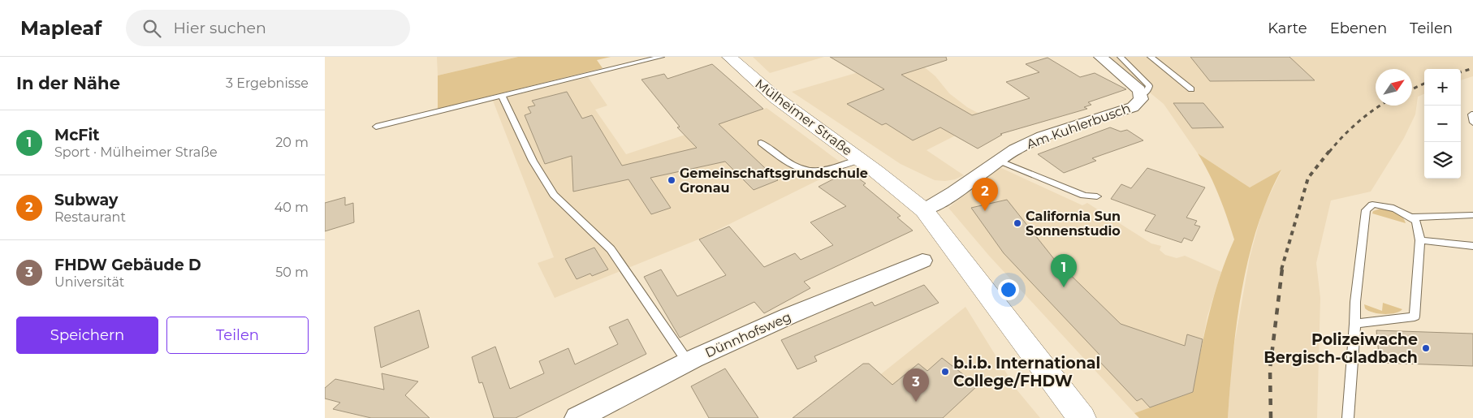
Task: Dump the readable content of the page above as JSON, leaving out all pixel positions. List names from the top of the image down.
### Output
{
  "streets": {
    "main road": ["Mülheimer Straße"],
    "street": ["Am Kuhlerbusch", "Dünnhofsweg"]
  },
  "crossings": [
    ["Mülheimer Straße", "Am Kuhlerbusch"]
  ],
  "places": [
    "Gemeinschaftsgrundschule Gronau",
    "California Sun Sonnenstudio",
    "Polizeiwache Bergisch-Gladbach",
    "b.i.b. International College/FHDW"
  ],
  "north": "top right",
  "page": {
    "header": "Mapleaf",
    "search": "Hier suchen",
    "nav": ["Karte", "Ebenen", "Teilen"],
    "heading": ["In der Nähe", "3 Ergebnisse"],
    "map_buttons": ["+", "−"],
    "list": [
      {
        "mark": "1",
        "name": "McFit",
        "note": "Sport · Mülheimer Straße",
        "value": "20 m"
      },
      {
        "mark": "2",
        "name": "Subway",
        "note": "Restaurant",
        "value": "40 m"
      },
      {
        "mark": "3",
        "name": "FHDW Gebäude D",
        "note": "Universität",
        "value": "50 m"
      }
    ],
    "pins": ["2", "1", "3"],
    "buttons": ["Speichern", "Teilen"]
  }
}
